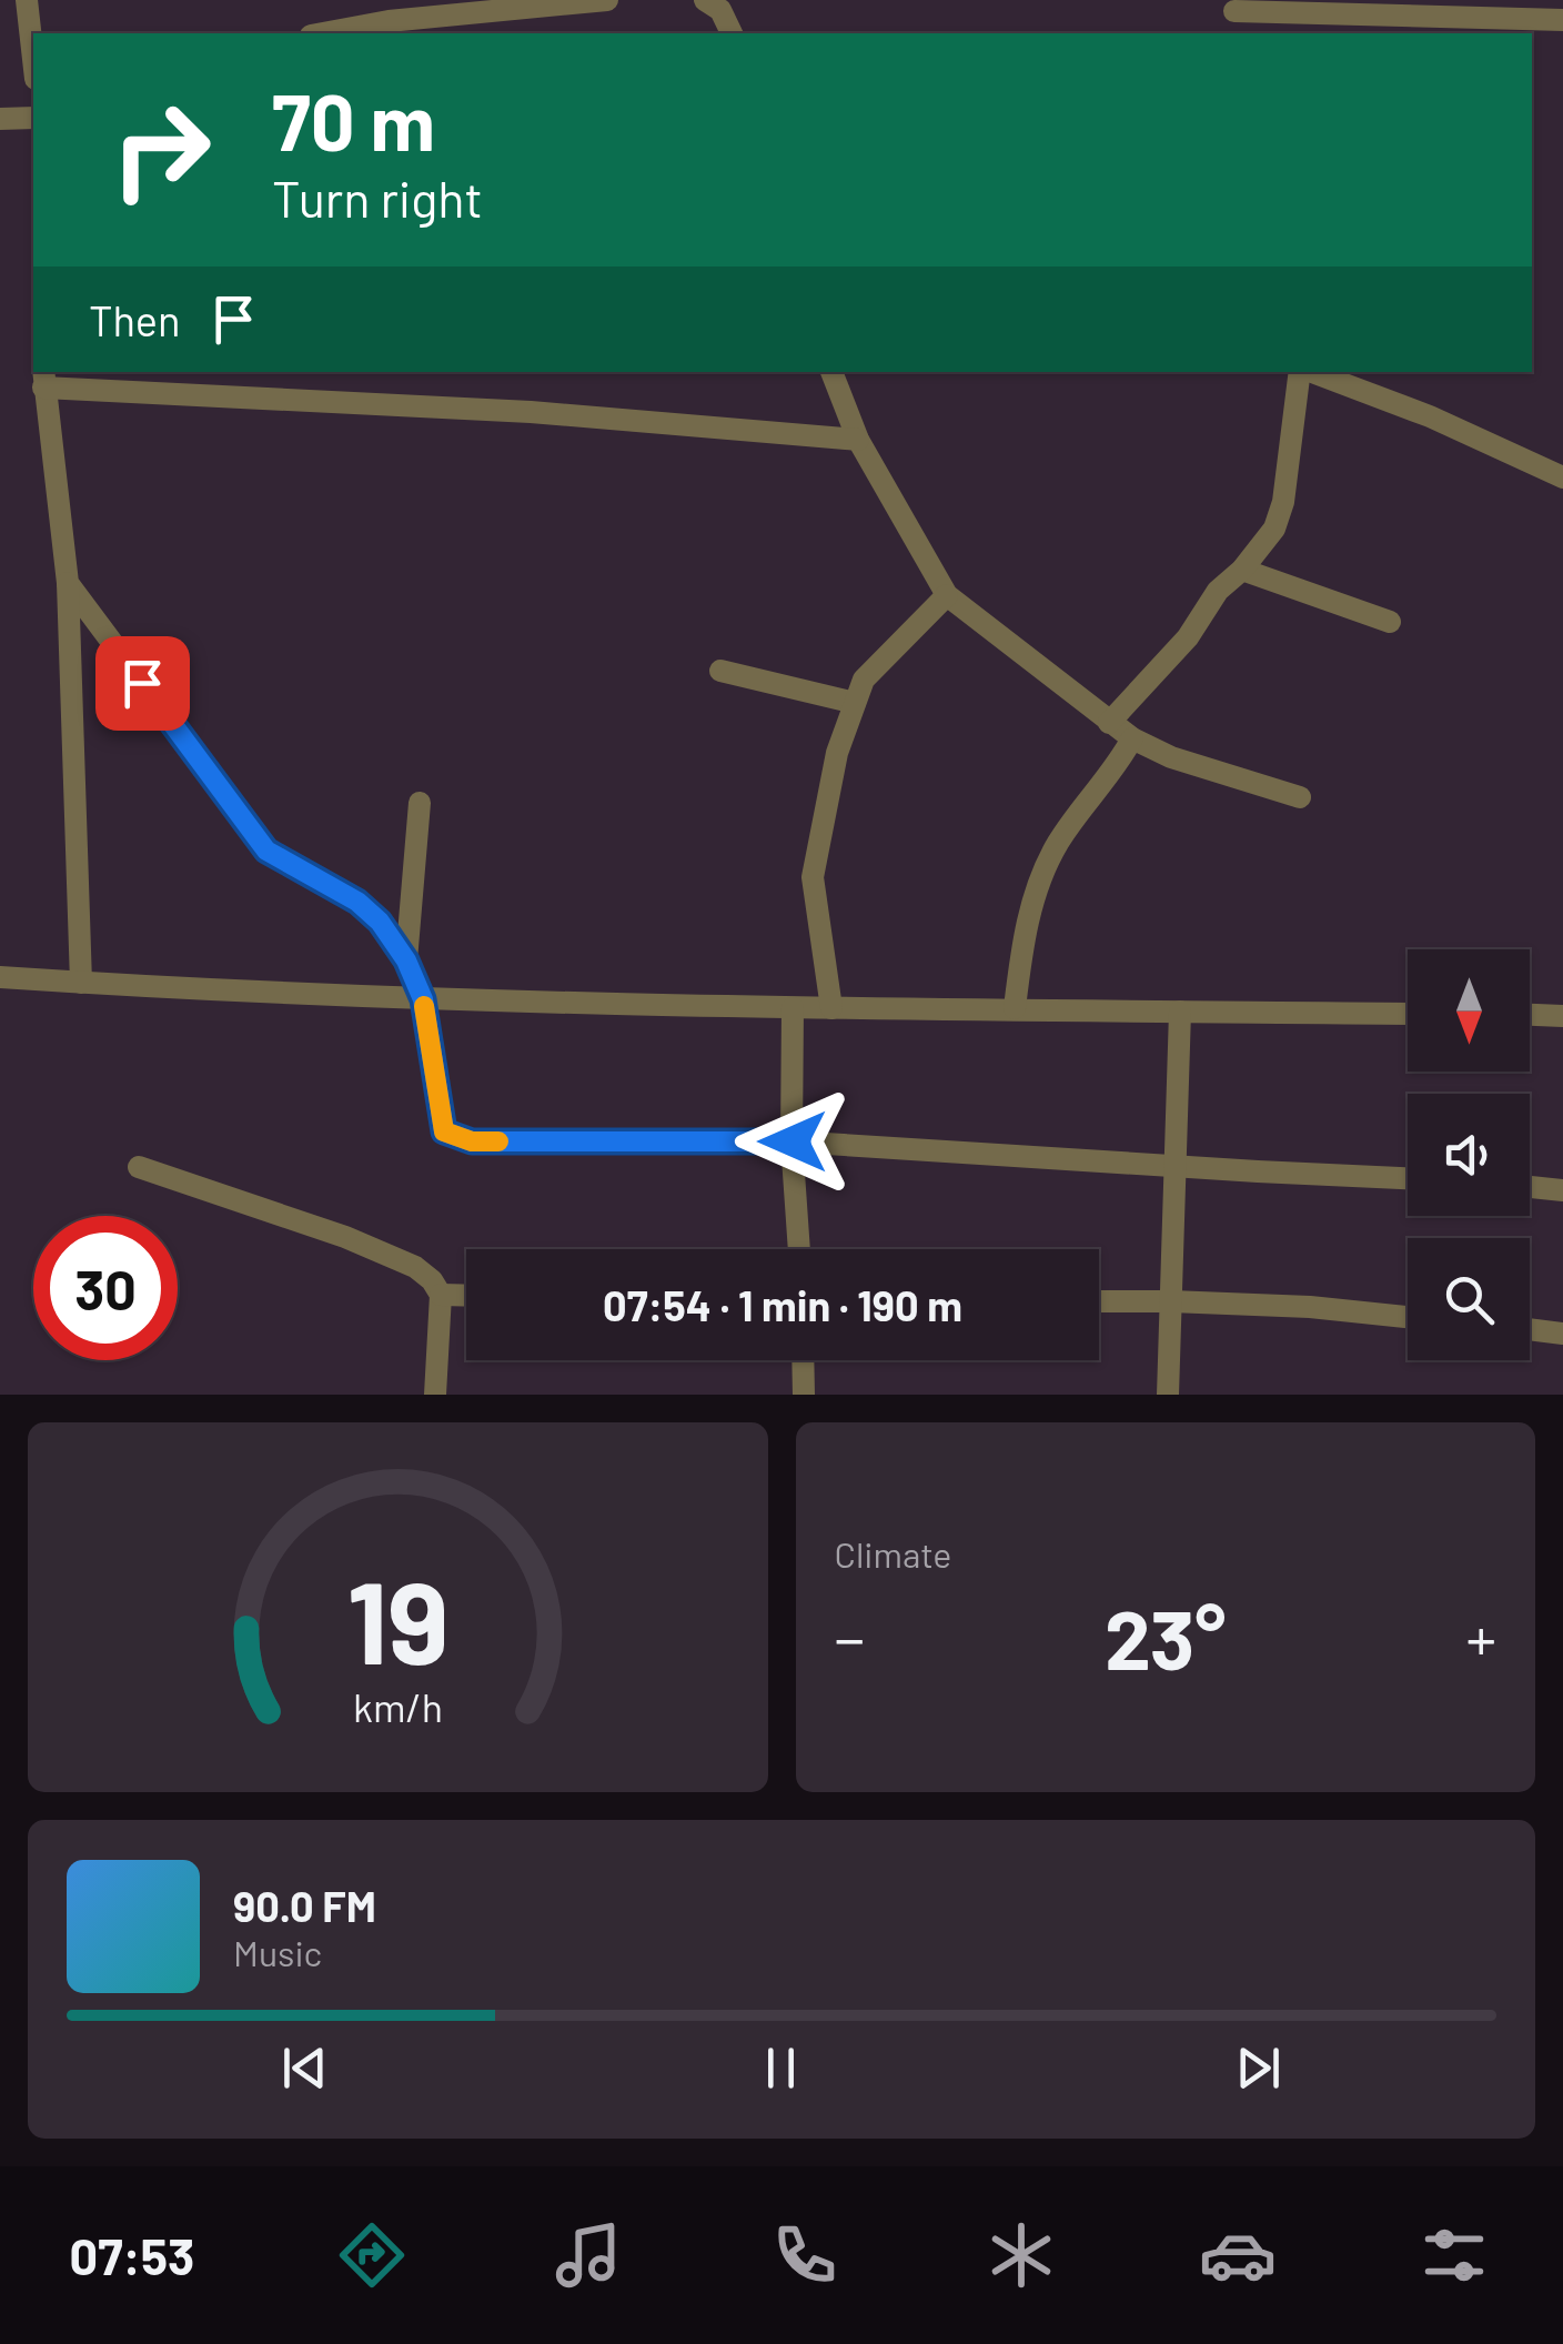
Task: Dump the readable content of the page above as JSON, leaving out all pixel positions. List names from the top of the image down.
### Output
{
  "north": "bottom",
  "page": {
    "turn": ["70 m", "Turn right"],
    "then": "Then",
    "limit": "30",
    "trip": "07:54 · 1 min · 190 m",
    "tile": "Climate",
    "heat": ["−", "23°", "+"],
    "song": ["90.0 FM", "Music"],
    "tabs": "07:53",
    "gauge": ["19", "km/h"]
  }
}
